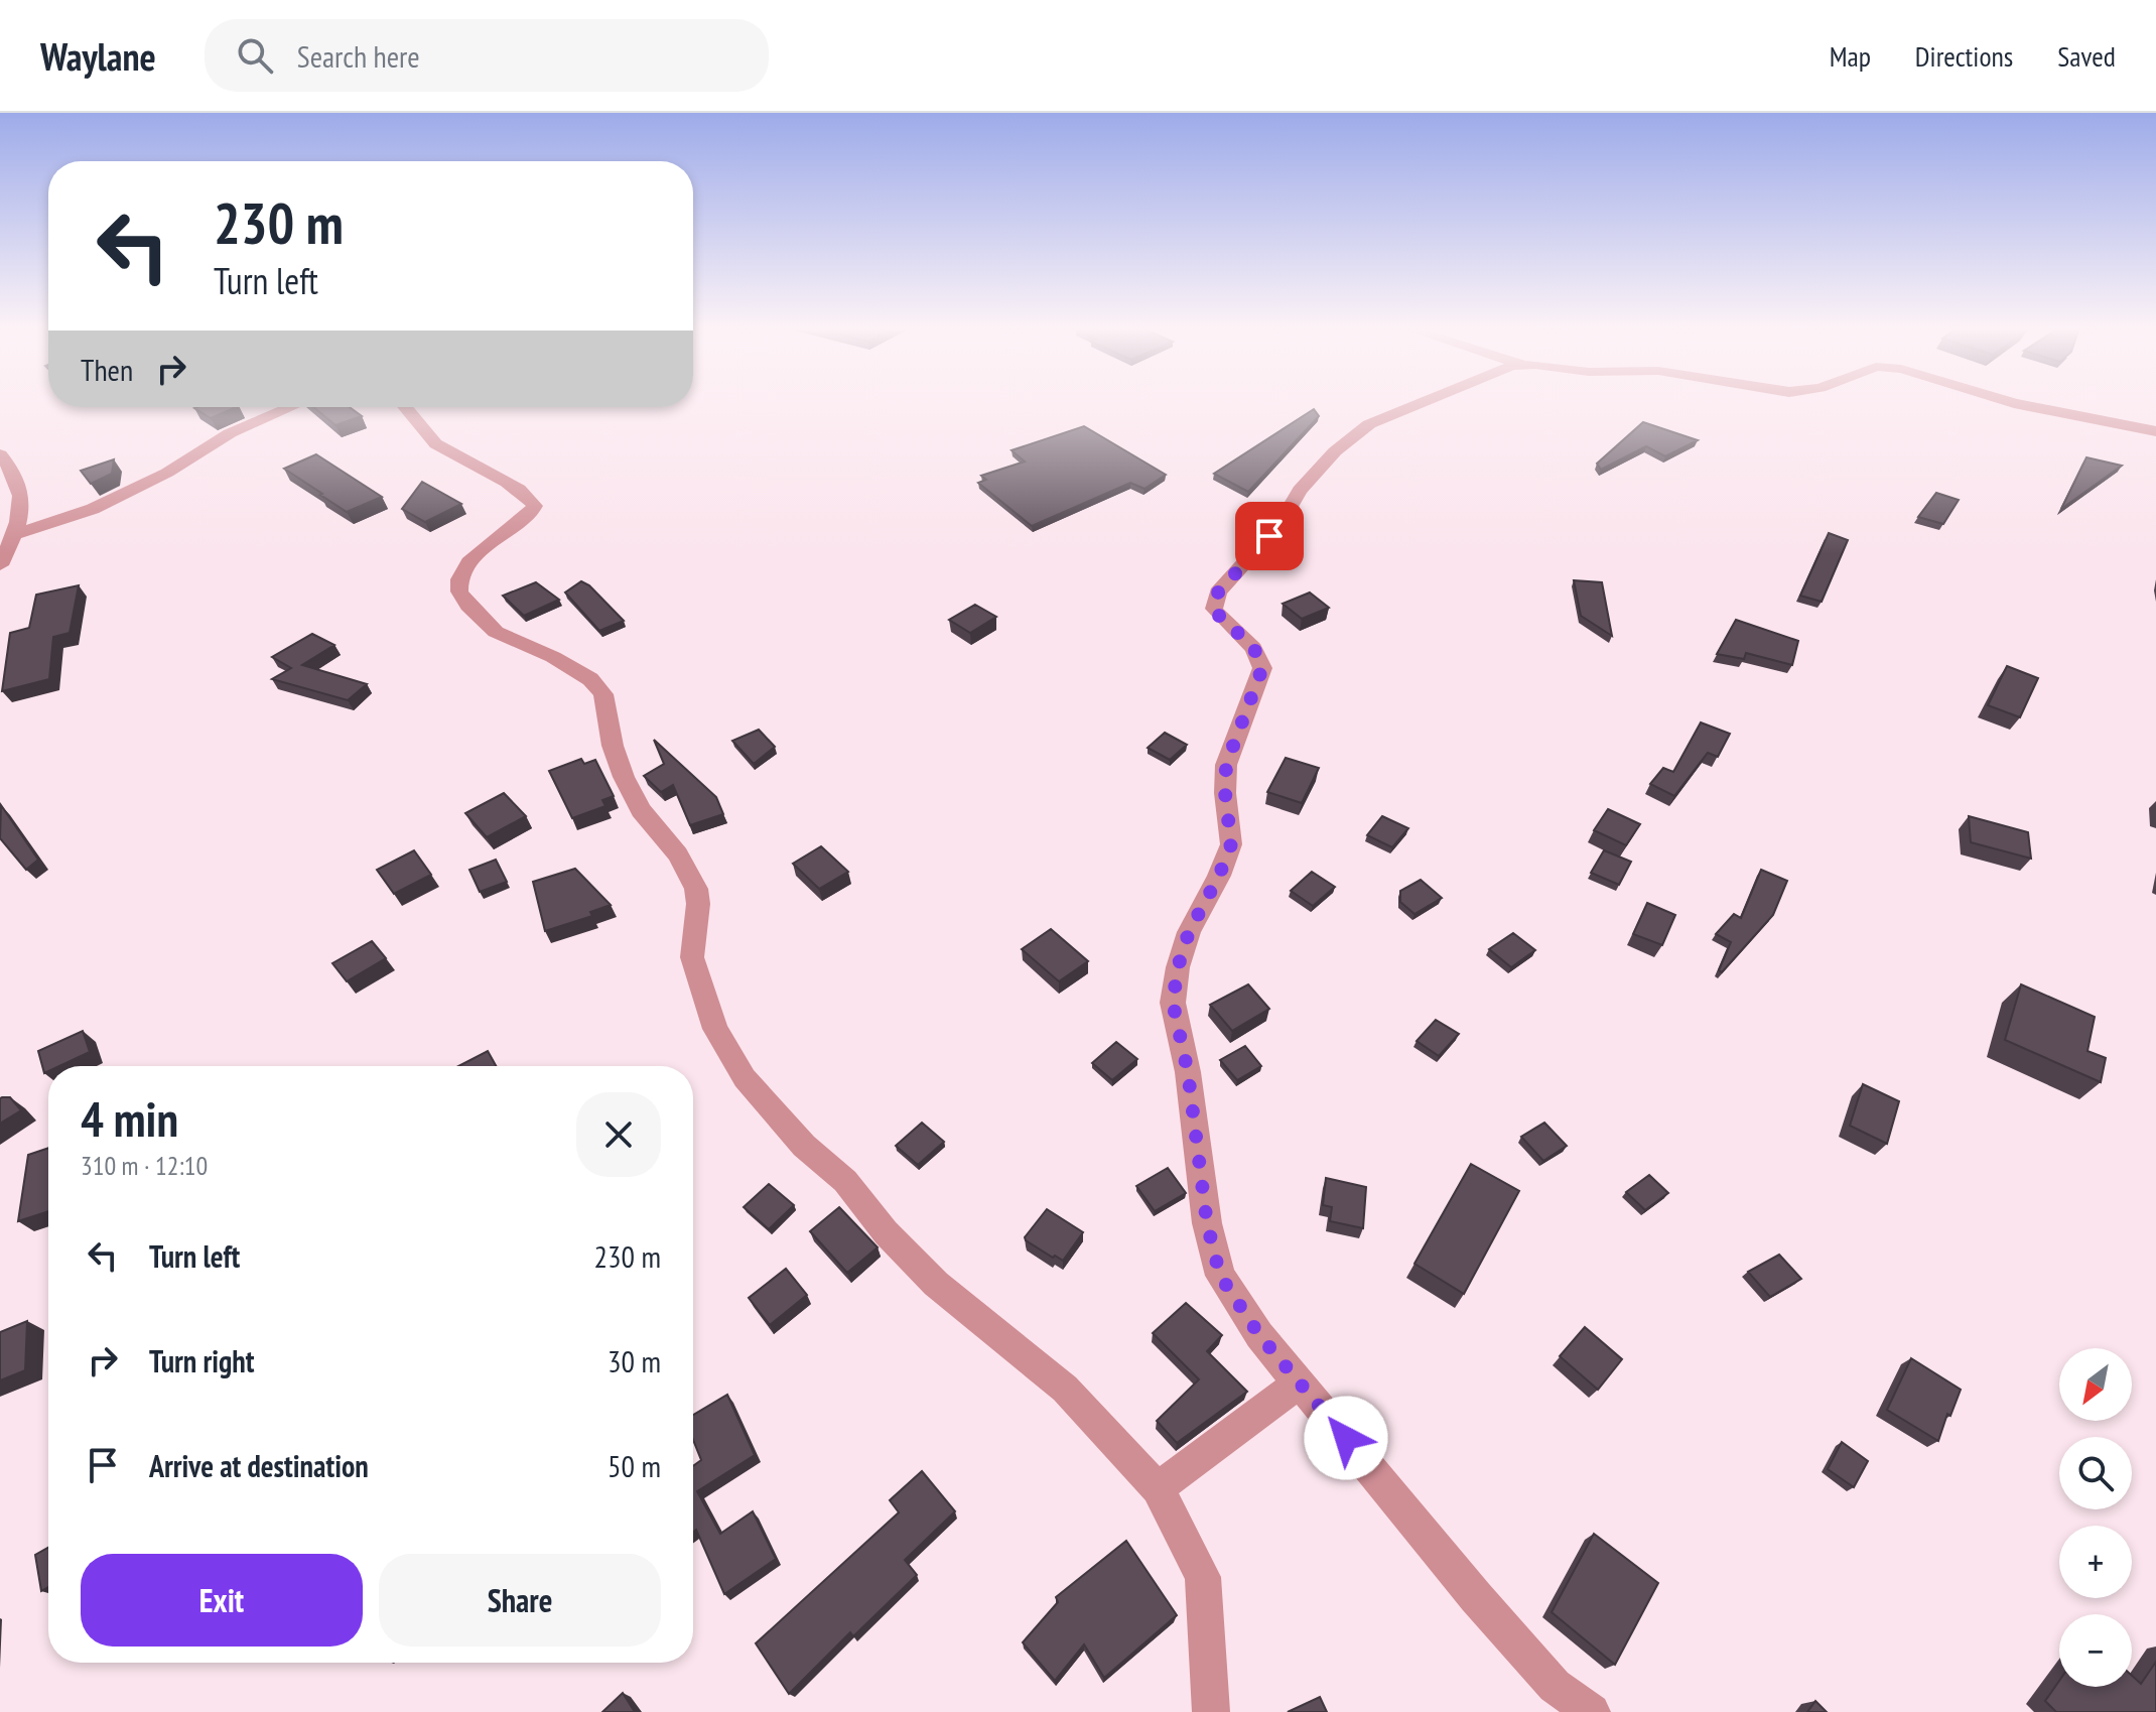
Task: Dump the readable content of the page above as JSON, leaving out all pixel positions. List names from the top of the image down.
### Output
{
  "north": "bottom left",
  "page": {
    "header": "Waylane",
    "search": "Search here",
    "nav": ["Map", "Directions", "Saved"],
    "turn": ["230 m", "Turn left"],
    "then": "Then",
    "heading": ["4 min", "310 m · 12:10"],
    "list": [
      {
        "name": "Turn left",
        "value": "230 m"
      },
      {
        "name": "Turn right",
        "value": "30 m"
      },
      {
        "name": "Arrive at destination",
        "value": "50 m"
      }
    ],
    "map_buttons": ["+", "−"],
    "buttons": ["Exit", "Share"]
  }
}
